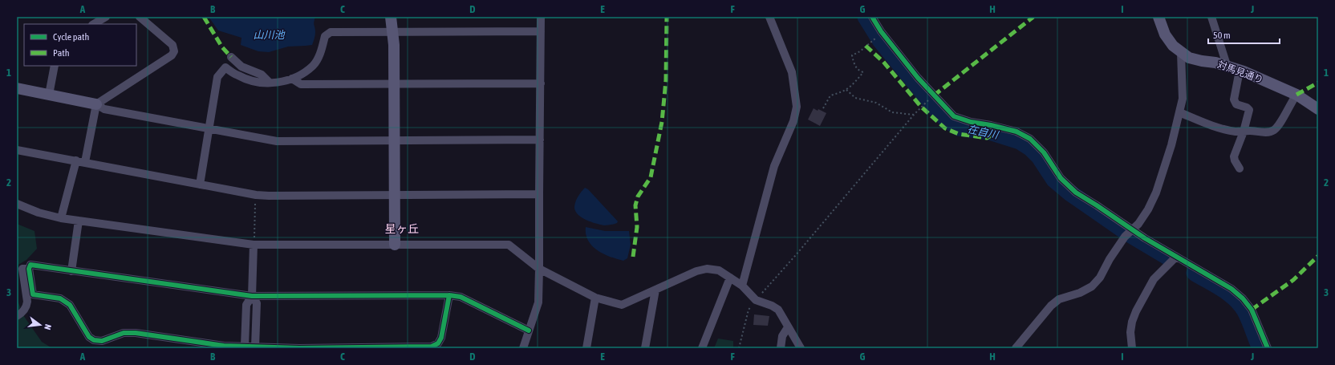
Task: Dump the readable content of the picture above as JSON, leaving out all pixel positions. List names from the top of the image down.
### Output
{
  "streets": {
    "street": ["対馬見通り"]
  },
  "districts": ["星ヶ丘"],
  "water": ["山川池", "在自川"],
  "legend": ["Cycle path", "Path"],
  "scale_bar": "50 m",
  "north": "right",
  "grid": {
    "columns": [
      "A",
      "B",
      "C",
      "D",
      "E",
      "F",
      "G",
      "H",
      "I",
      "J"
    ],
    "rows": ["1", "2", "3"]
  }
}
